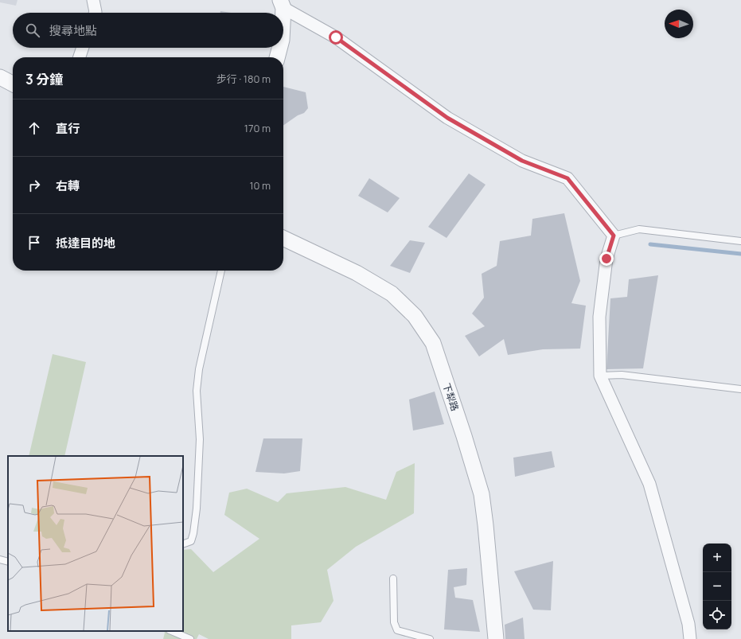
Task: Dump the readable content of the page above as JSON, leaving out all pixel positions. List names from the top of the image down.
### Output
{
  "streets": {
    "street": ["下犁路"]
  },
  "north": "left",
  "page": {
    "search": "搜尋地點",
    "heading": ["3 分鐘", "步行 · 180 m"],
    "list": [
      ["直行", "170 m"],
      ["右轉", "10 m"],
      "抵達目的地"
    ],
    "map_buttons": ["+", "−"]
  }
}
